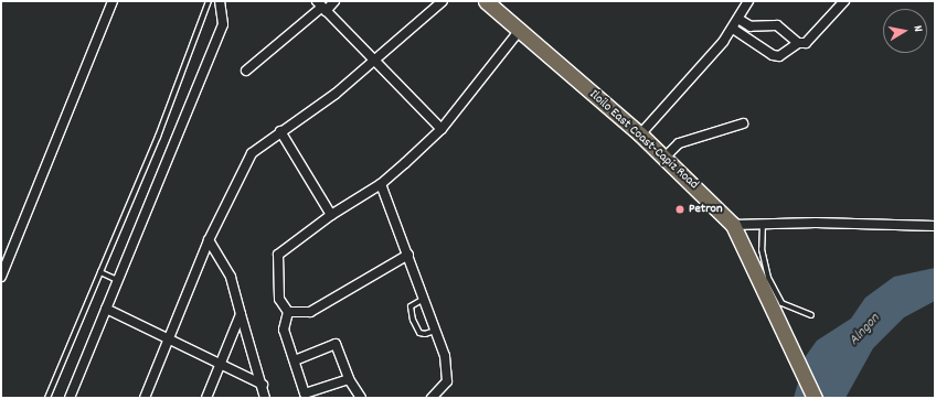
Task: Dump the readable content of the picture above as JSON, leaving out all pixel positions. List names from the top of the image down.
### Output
{
  "streets": {
    "main road": ["Iloilo East Coast-Capiz Road"]
  },
  "water": ["Alngon"],
  "places": ["Petron"],
  "north": "right"
}
